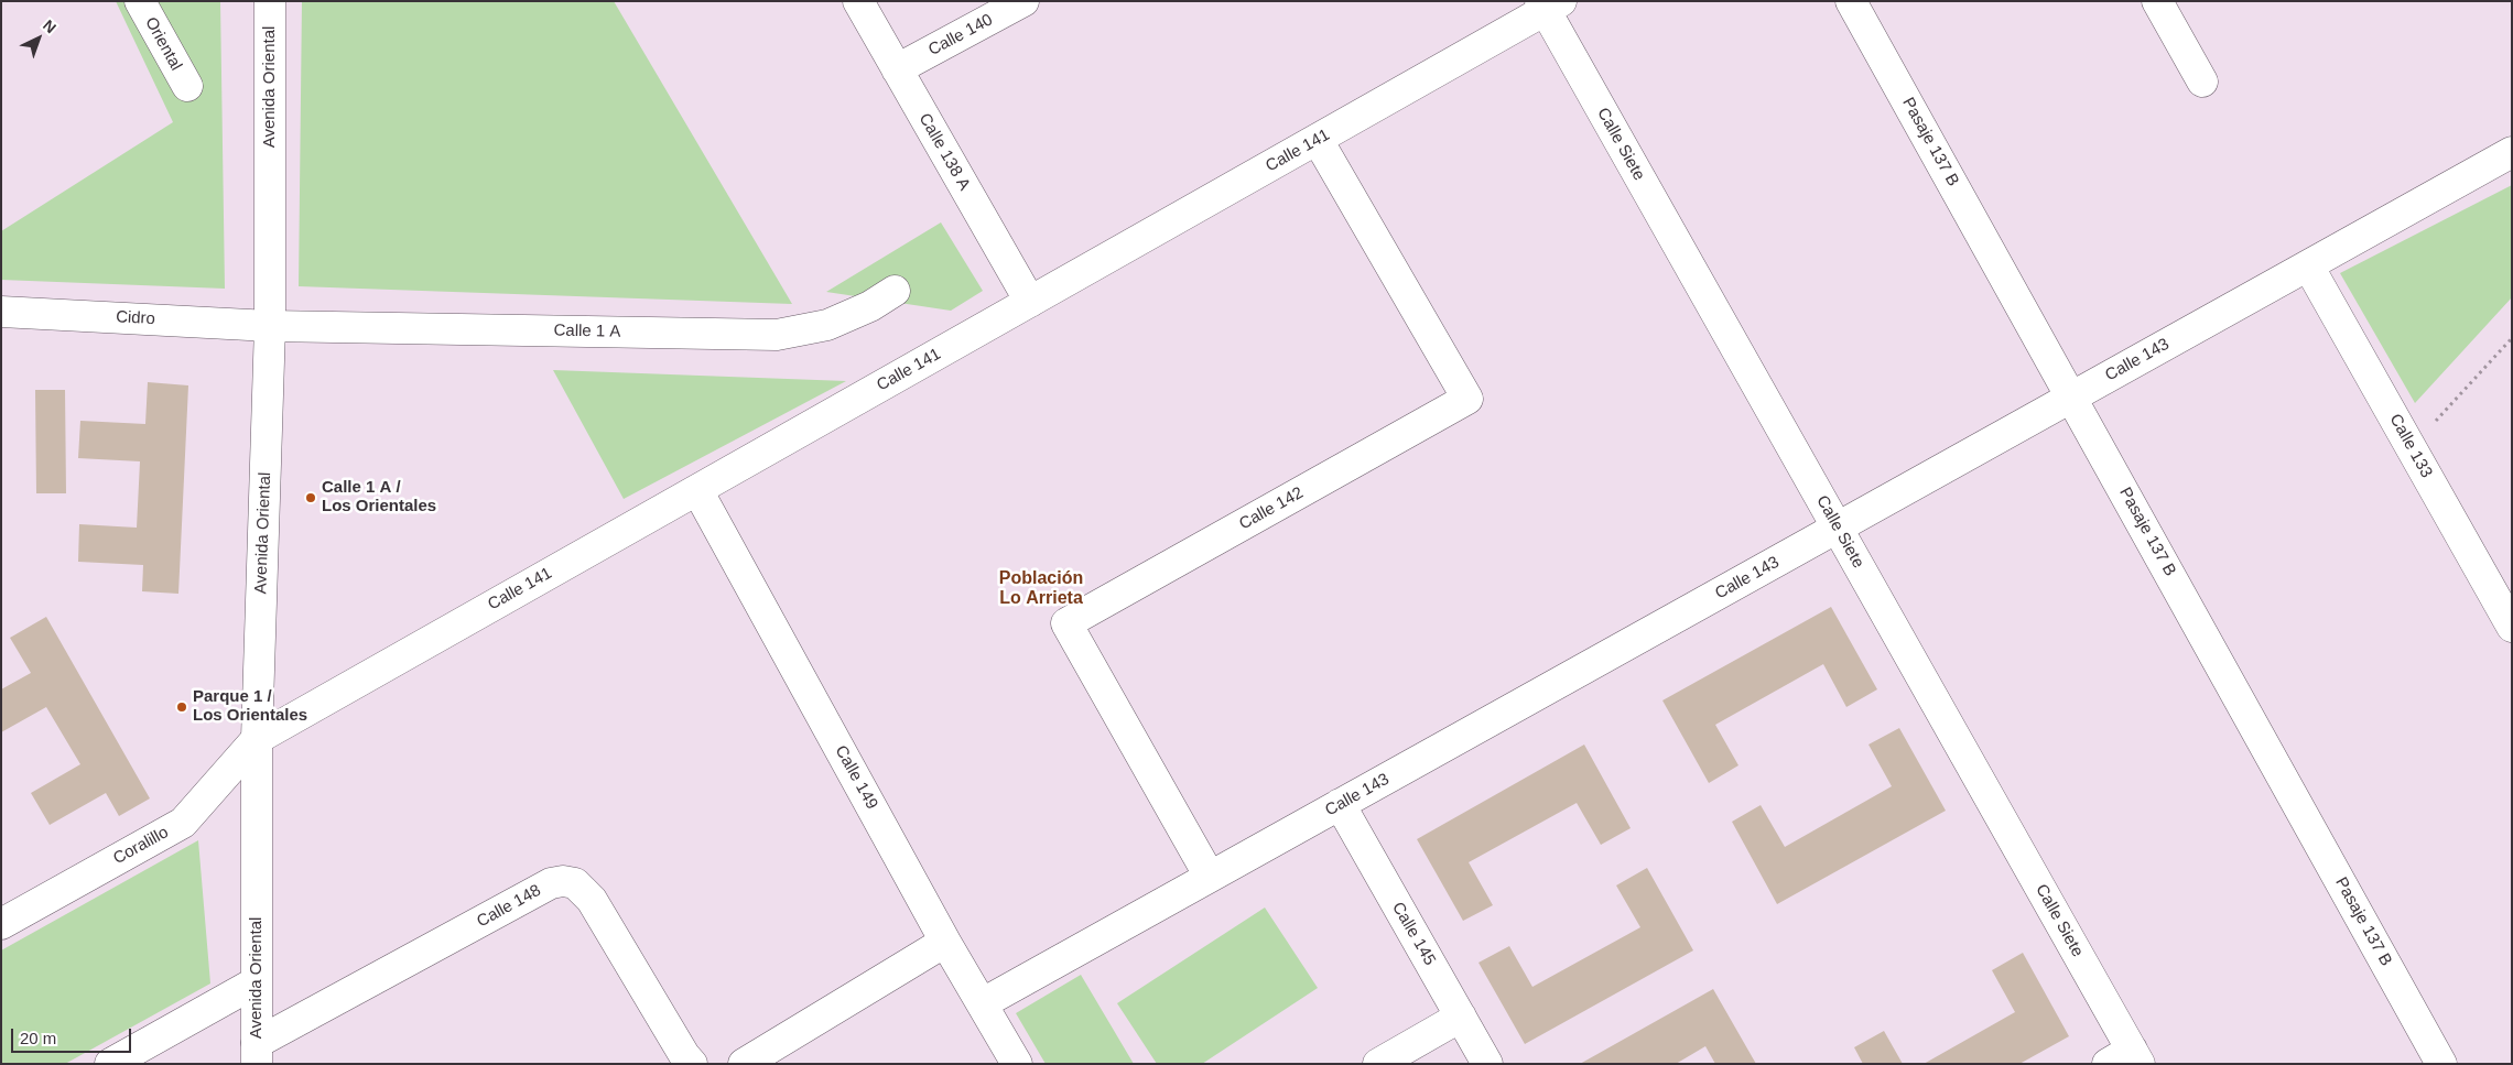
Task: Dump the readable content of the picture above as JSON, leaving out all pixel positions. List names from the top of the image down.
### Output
{
  "streets": {
    "street": [
      "Calle 140",
      "Oriental",
      "Avenida Oriental",
      "Pasaje 137 B",
      "Calle Siete",
      "Calle 141",
      "Calle 138 A",
      "Cidro",
      "Calle 1 A",
      "Calle 143",
      "Calle 133",
      "Calle 142",
      "Calle 149",
      "Coralillo",
      "Calle 148",
      "Calle 145"
    ]
  },
  "crossings": [
    ["Calle 140", "Calle 138 A"],
    ["Avenida Oriental", "Calle 141"],
    ["Avenida Oriental", "Cidro"],
    ["Avenida Oriental", "Calle 1 A"],
    ["Avenida Oriental", "Coralillo"],
    ["Avenida Oriental", "Calle 148"],
    ["Pasaje 137 B", "Calle 143"],
    ["Calle Siete", "Calle 141"],
    ["Calle Siete", "Calle 143"],
    ["Calle 141", "Calle 138 A"],
    ["Calle 141", "Calle 142"],
    ["Calle 141", "Calle 149"],
    ["Calle 141", "Coralillo"],
    ["Cidro", "Calle 1 A"],
    ["Calle 143", "Calle 133"],
    ["Calle 143", "Calle 142"],
    ["Calle 143", "Calle 149"],
    ["Calle 143", "Calle 145"]
  ],
  "districts": ["Población Lo Arrieta"],
  "places": ["Calle 1 A / Los Orientales", "Parque 1 / Los Orientales"],
  "scale_bar": "20 m",
  "north": "top right"
}
